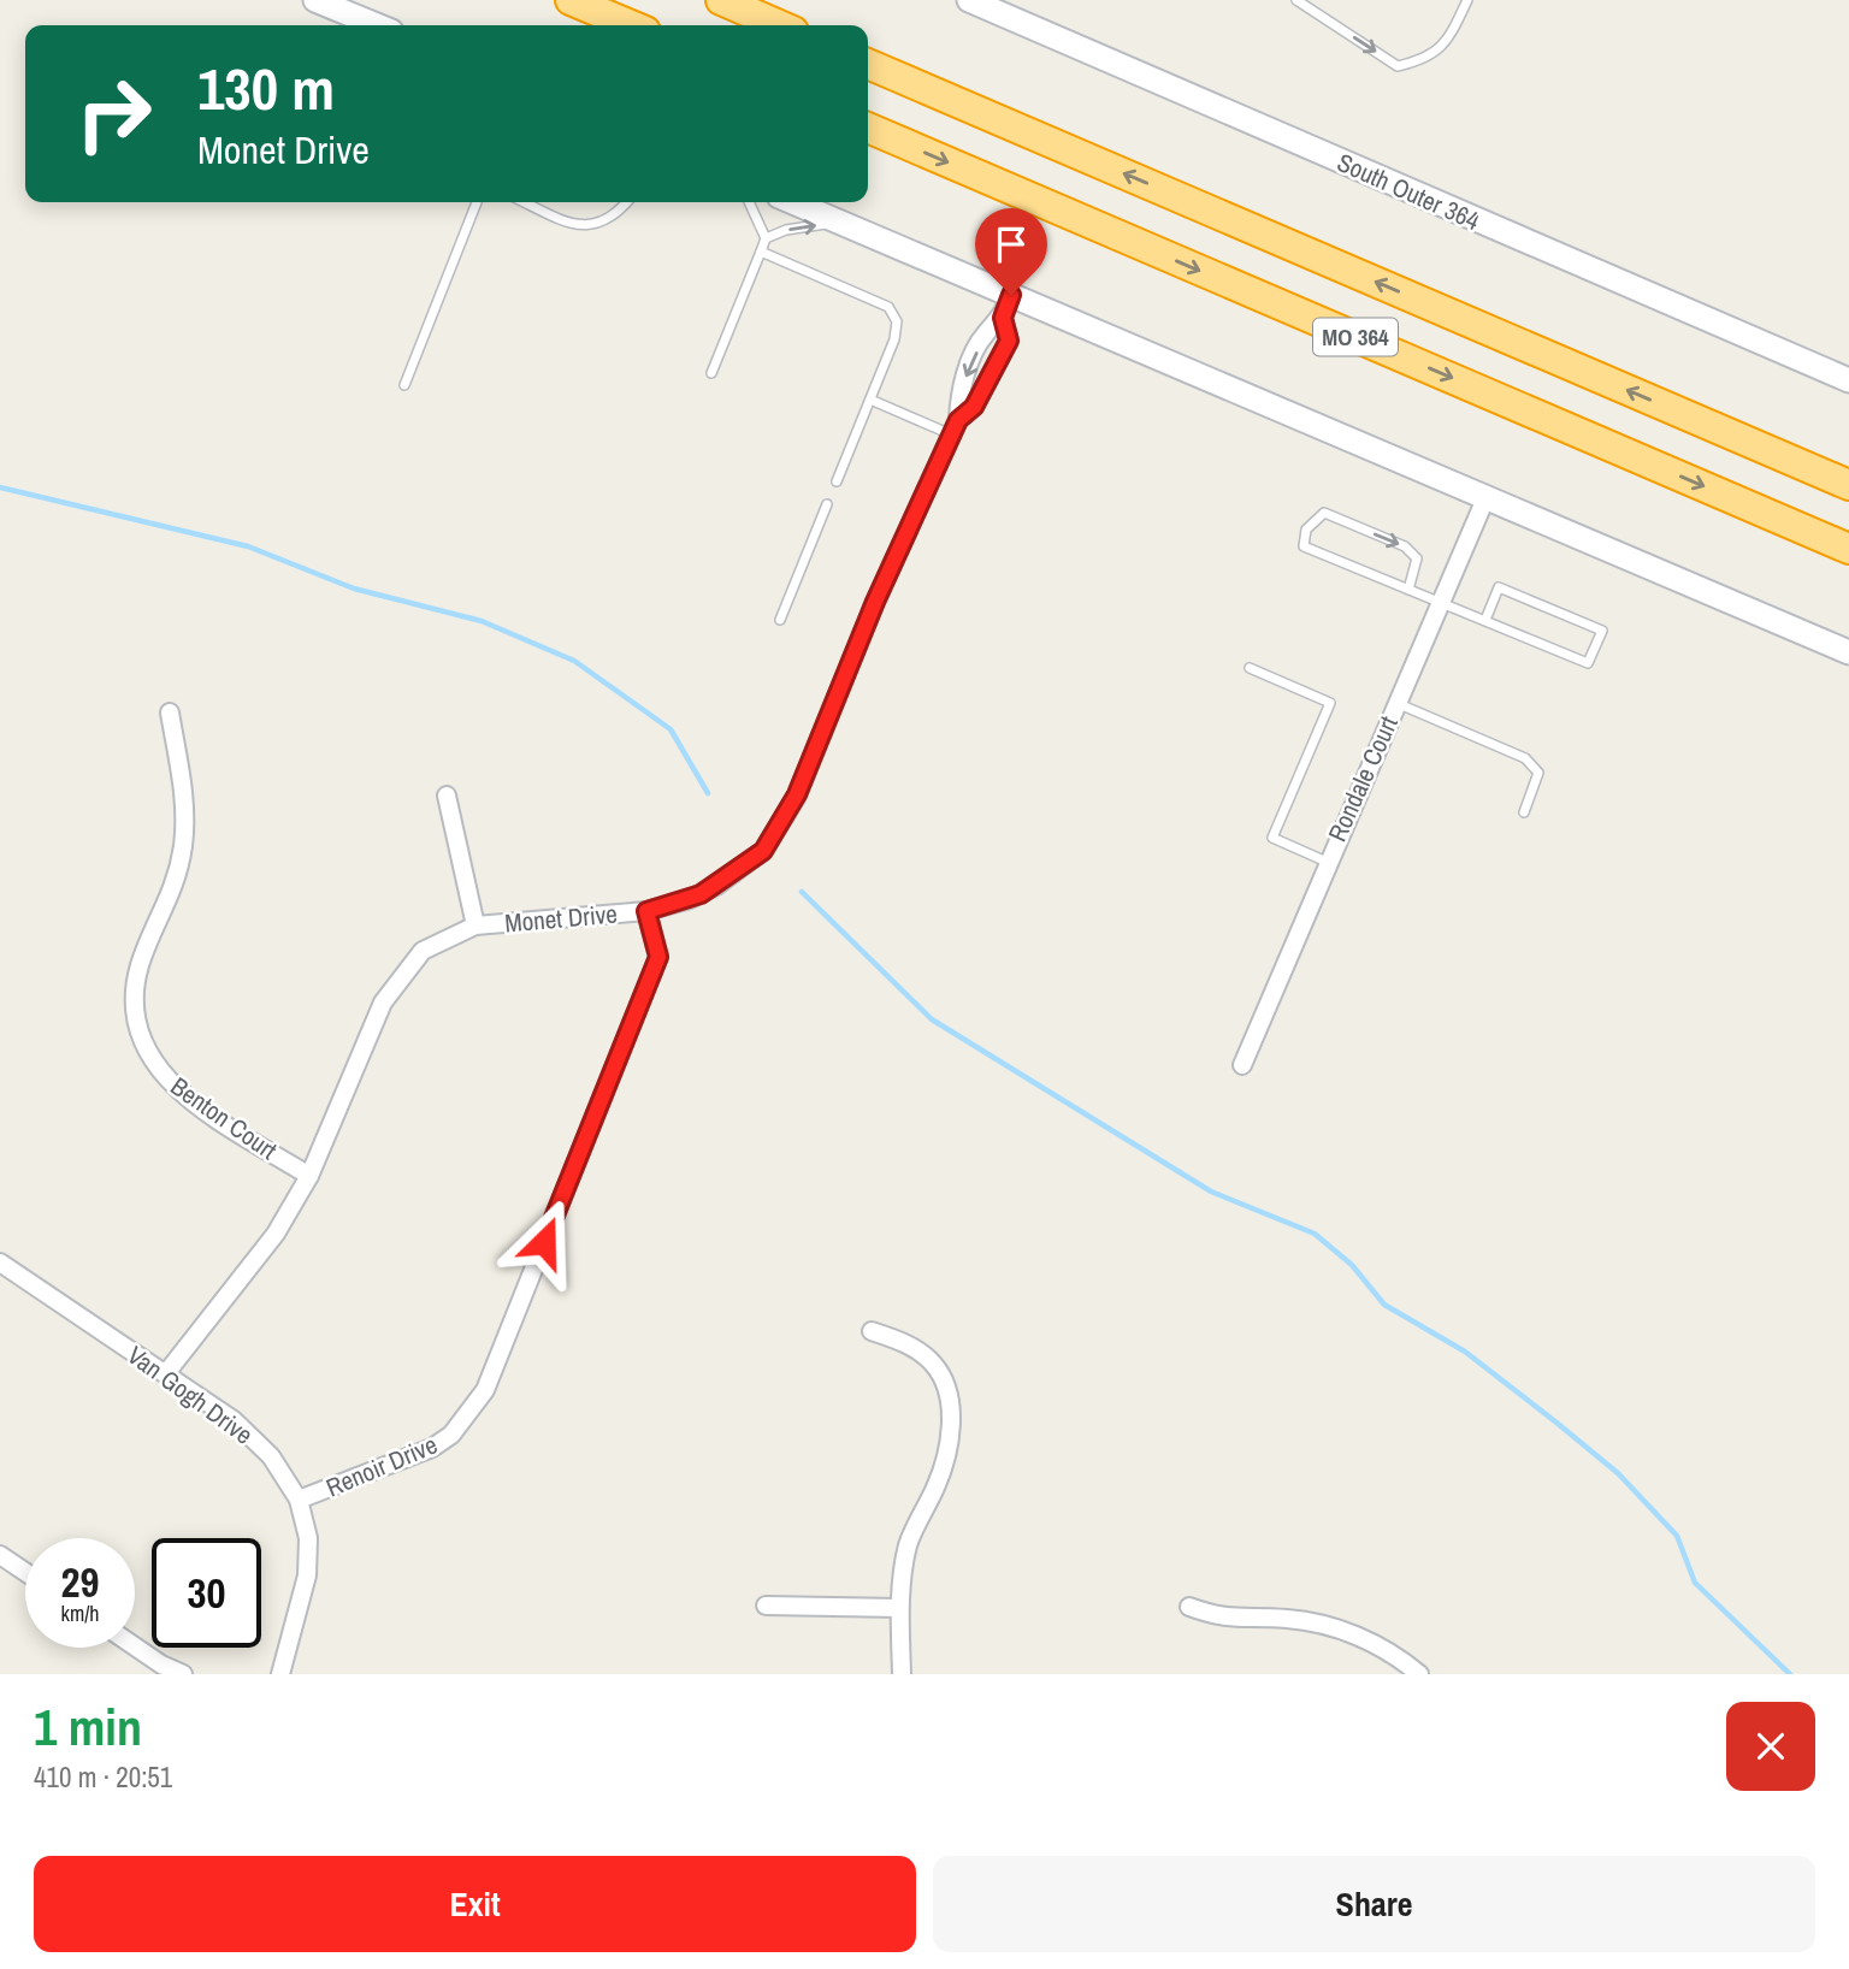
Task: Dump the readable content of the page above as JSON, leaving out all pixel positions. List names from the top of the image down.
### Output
{
  "streets": {
    "highway": ["MO 364"],
    "main road": ["South Outer 364"],
    "street": [
      "Rondale Court",
      "Monet Drive",
      "Benton Court",
      "Van Gogh Drive",
      "Renoir Drive"
    ]
  },
  "crossings": [
    ["Monet Drive", "Benton Court"],
    ["Monet Drive", "Van Gogh Drive"],
    ["Monet Drive", "Renoir Drive"],
    ["Van Gogh Drive", "Renoir Drive"]
  ],
  "page": {
    "turn": ["130 m", "Monet Drive"],
    "speed": "29 km/h",
    "limit": "30",
    "heading": ["1 min", "410 m · 20:51"],
    "buttons": ["Exit", "Share"]
  }
}
